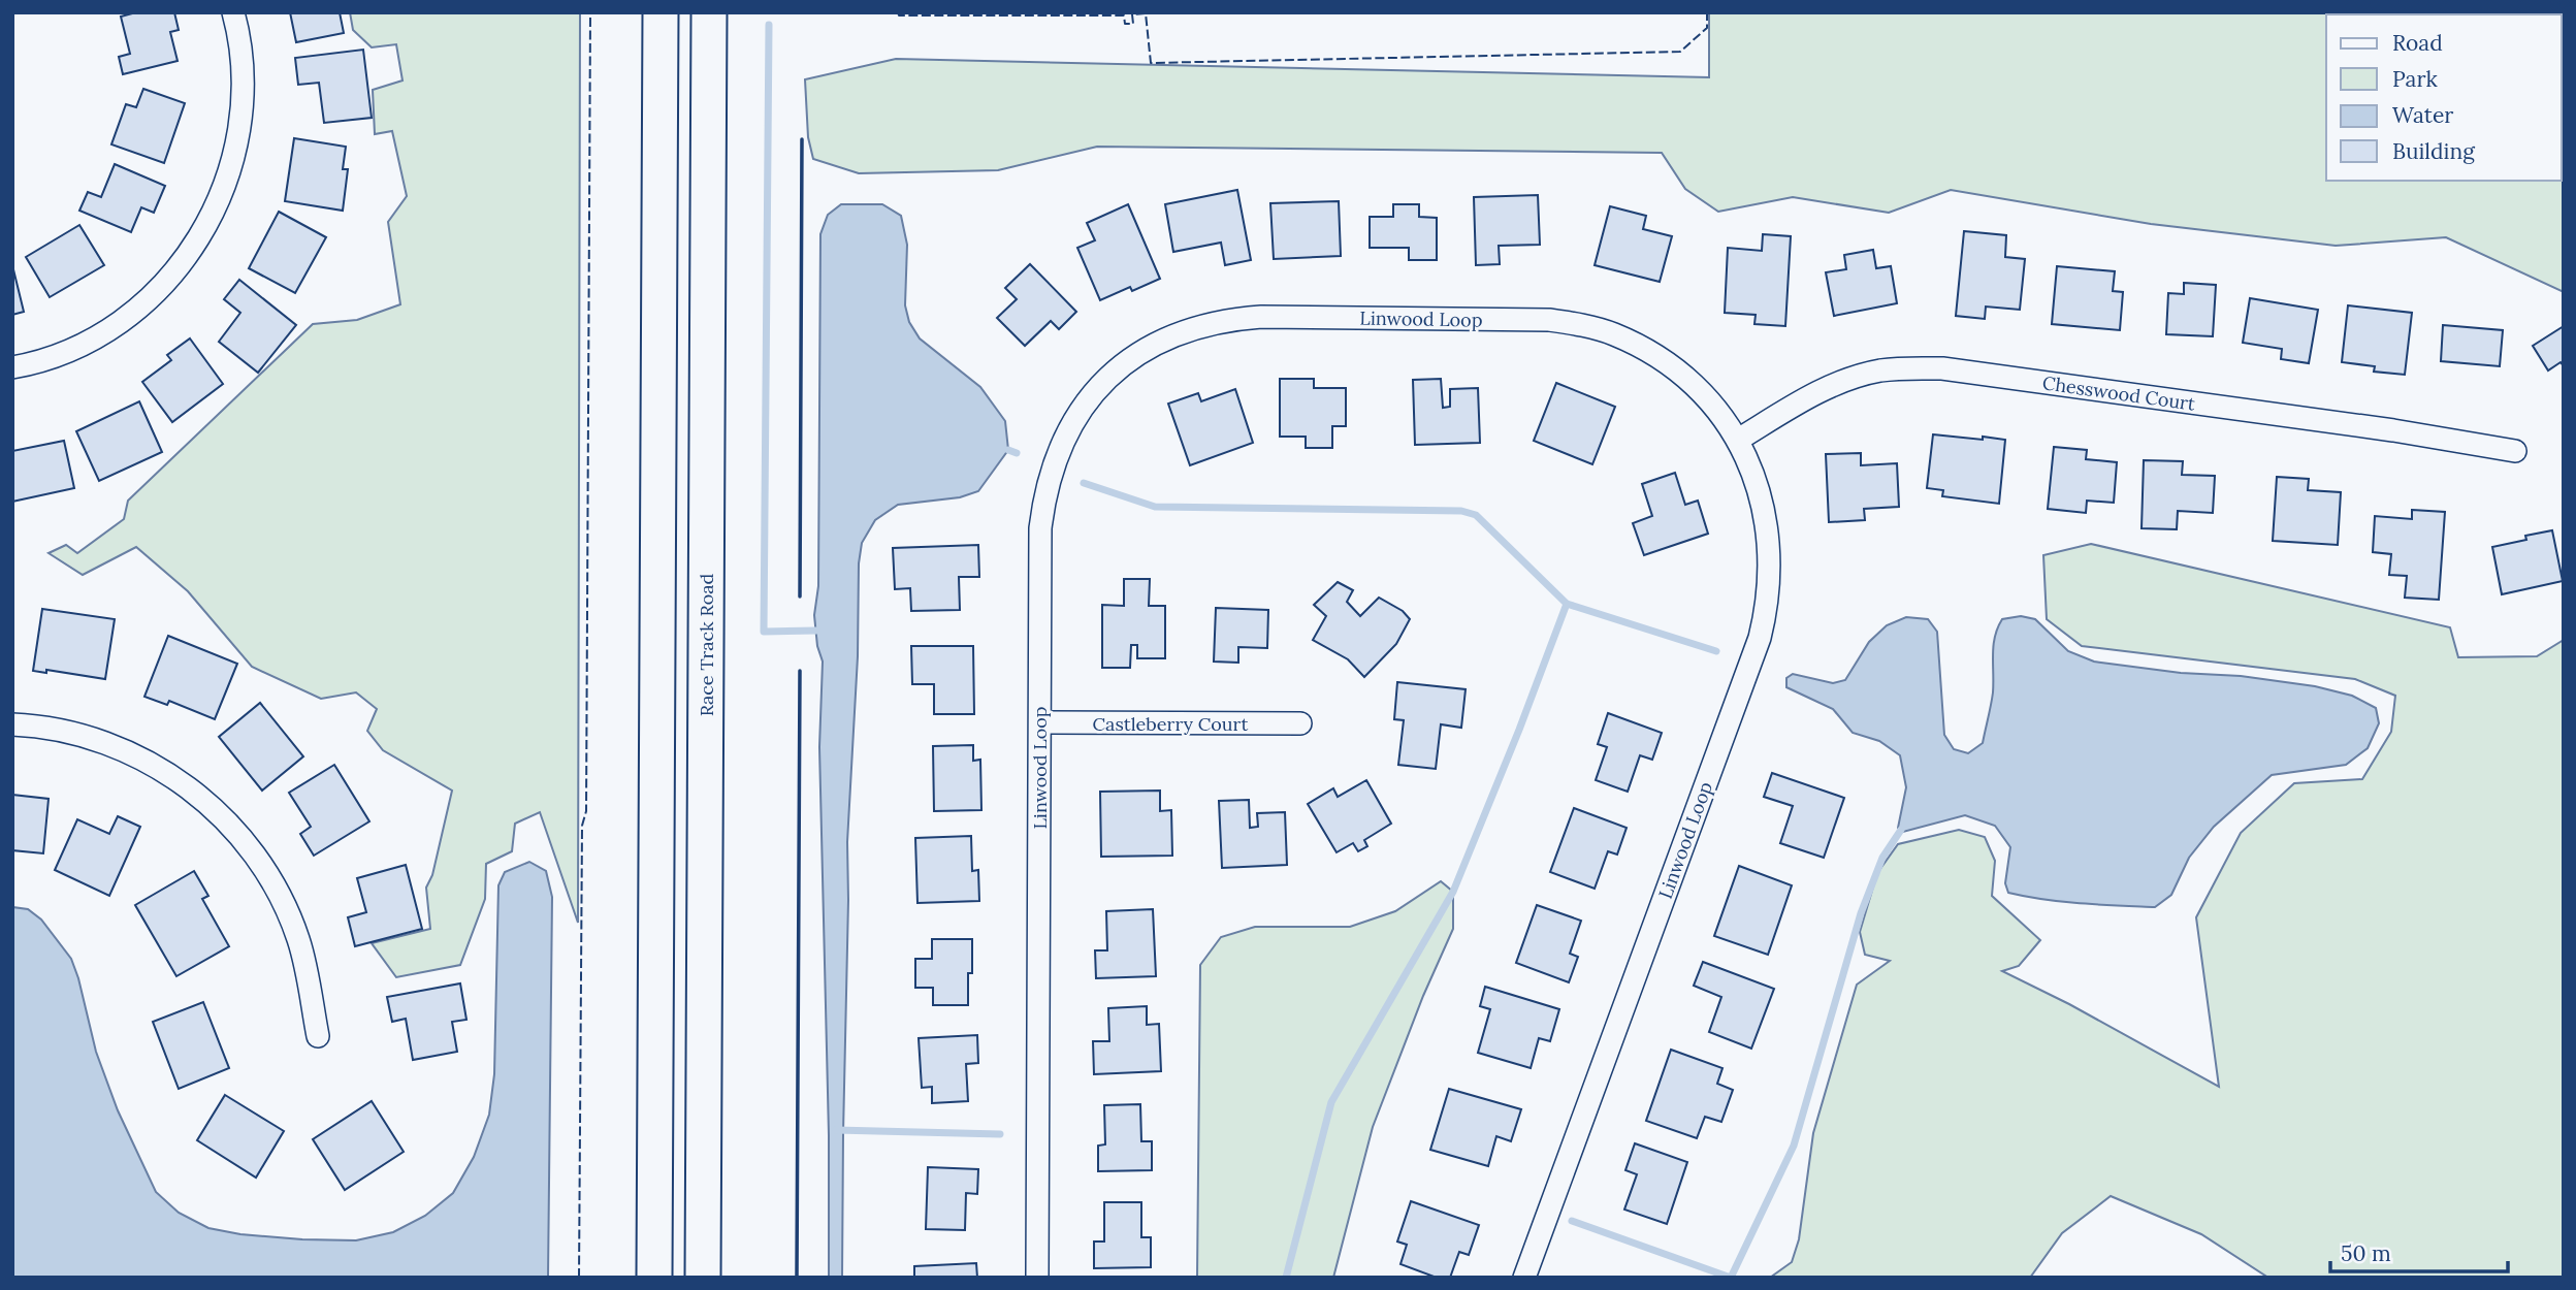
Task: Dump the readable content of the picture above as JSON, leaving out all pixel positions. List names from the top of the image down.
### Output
{
  "streets": {
    "main road": ["Race Track Road"],
    "street": ["Linwood Loop", "Chesswood Court", "Castleberry Court"]
  },
  "crossings": [
    ["Linwood Loop", "Chesswood Court"],
    ["Linwood Loop", "Castleberry Court"]
  ],
  "legend": [
    "Road",
    "Park",
    "Water",
    "Building"
  ],
  "scale_bar": "50 m"
}
